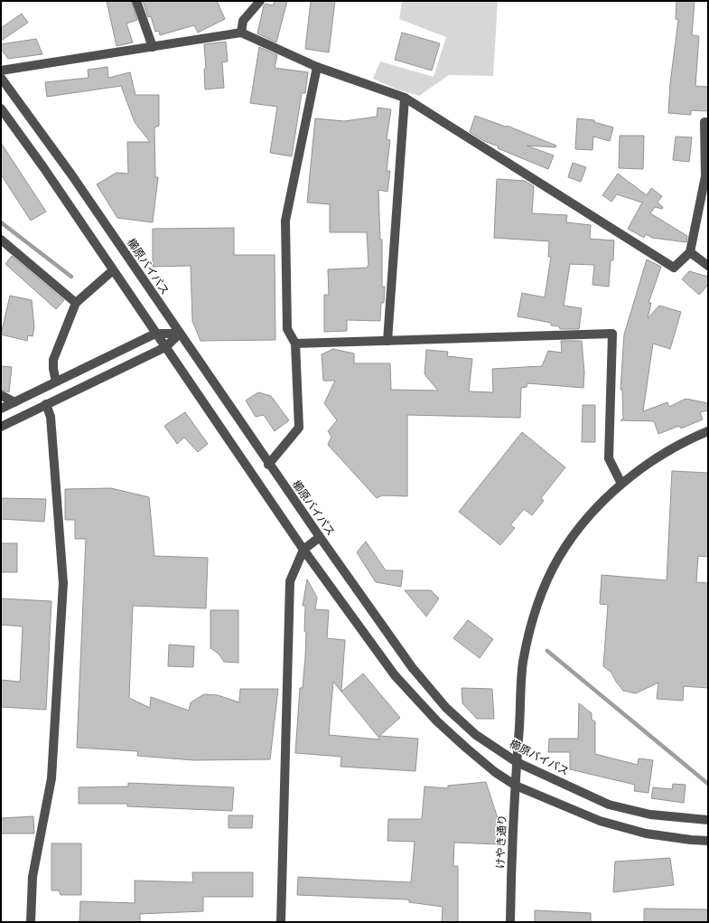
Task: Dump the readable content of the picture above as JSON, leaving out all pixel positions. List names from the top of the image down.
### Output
{
  "streets": {
    "street": ["櫛原バイパス", "けやき通り"]
  },
  "crossings": [
    ["櫛原バイパス", "けやき通り"]
  ]
}
